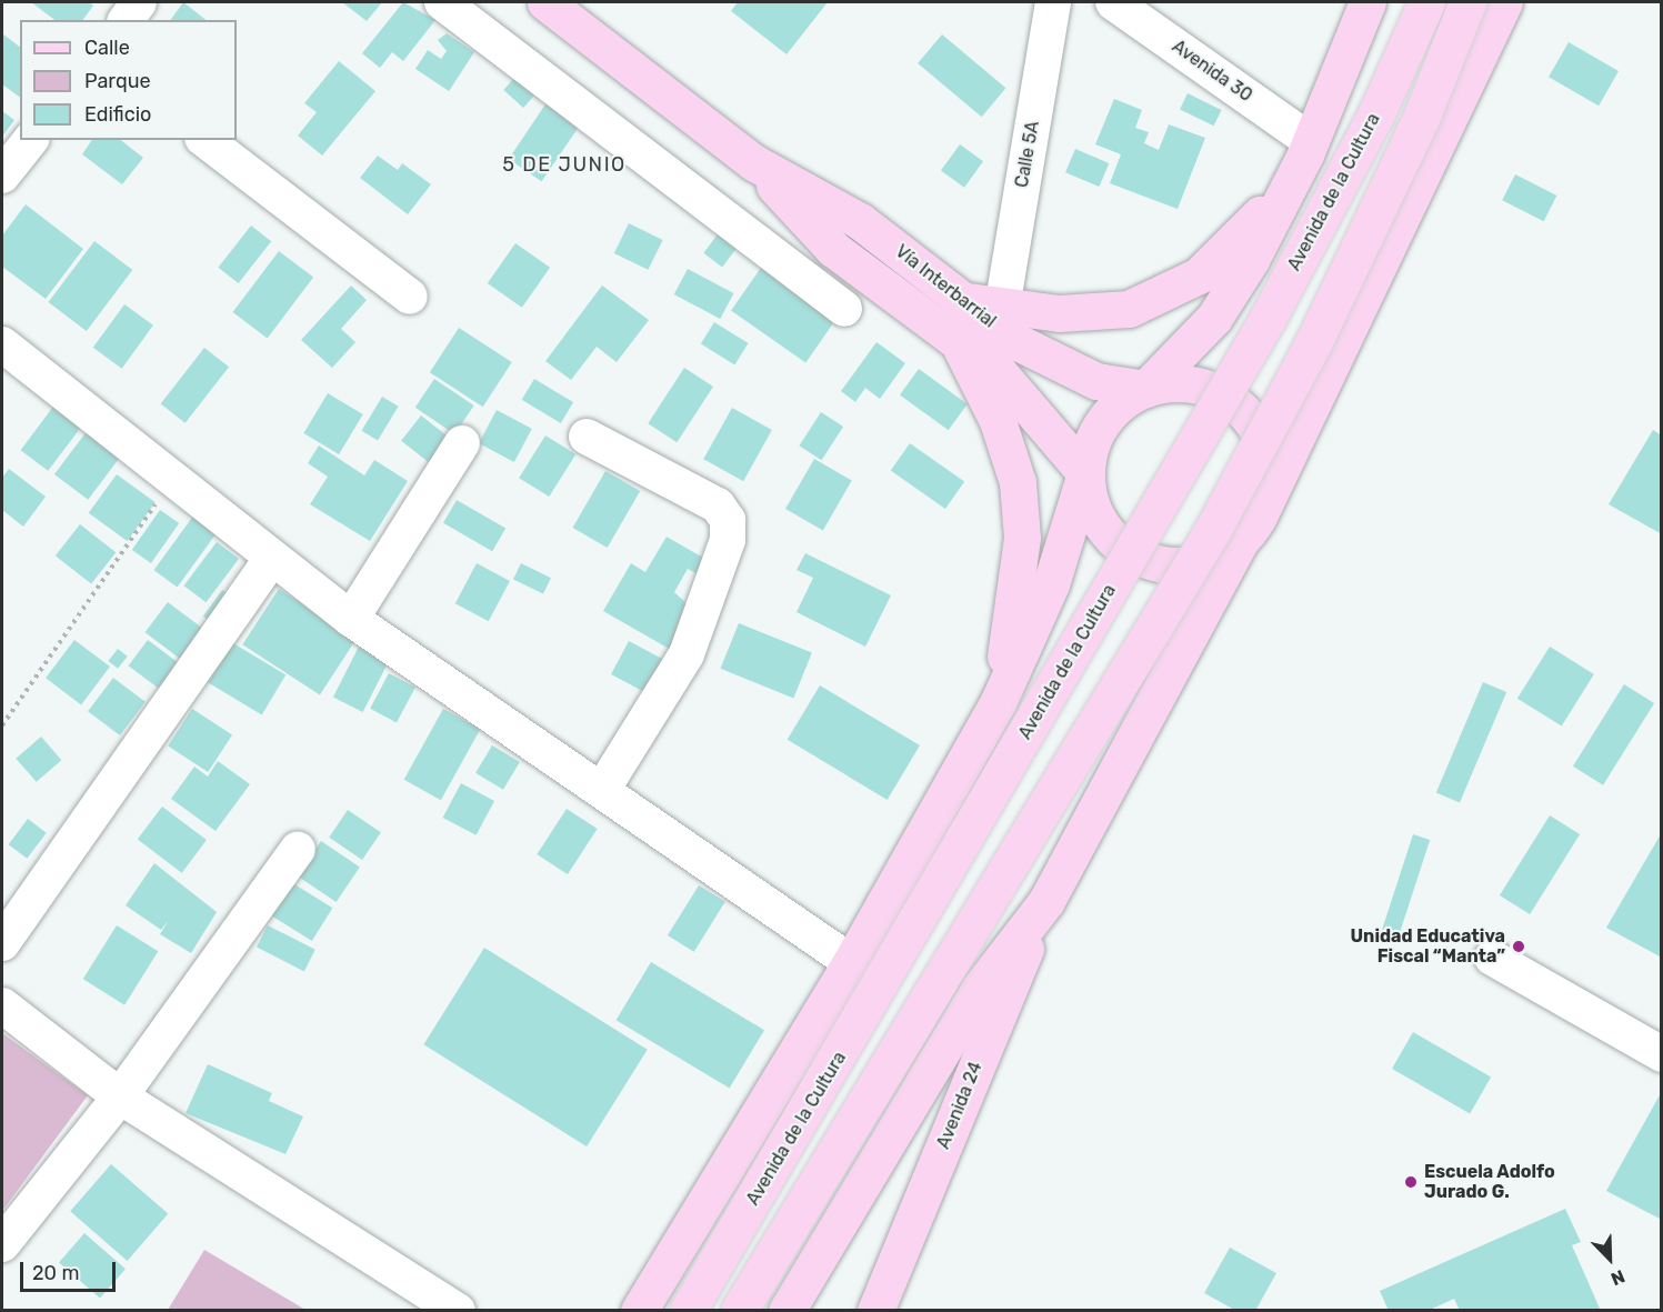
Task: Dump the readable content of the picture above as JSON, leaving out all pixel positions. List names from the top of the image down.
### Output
{
  "streets": {
    "main road": ["Avenida de la Cultura", "Vía Interbarrial", "Avenida 24"],
    "street": ["Avenida 30", "Calle 5A"]
  },
  "districts": ["5 DE JUNIO"],
  "places": ["Unidad Educativa Fiscal “Manta”", "Escuela Adolfo Jurado G."],
  "legend": ["Calle", "Parque", "Edificio"],
  "scale_bar": "20 m",
  "north": "bottom right"
}
